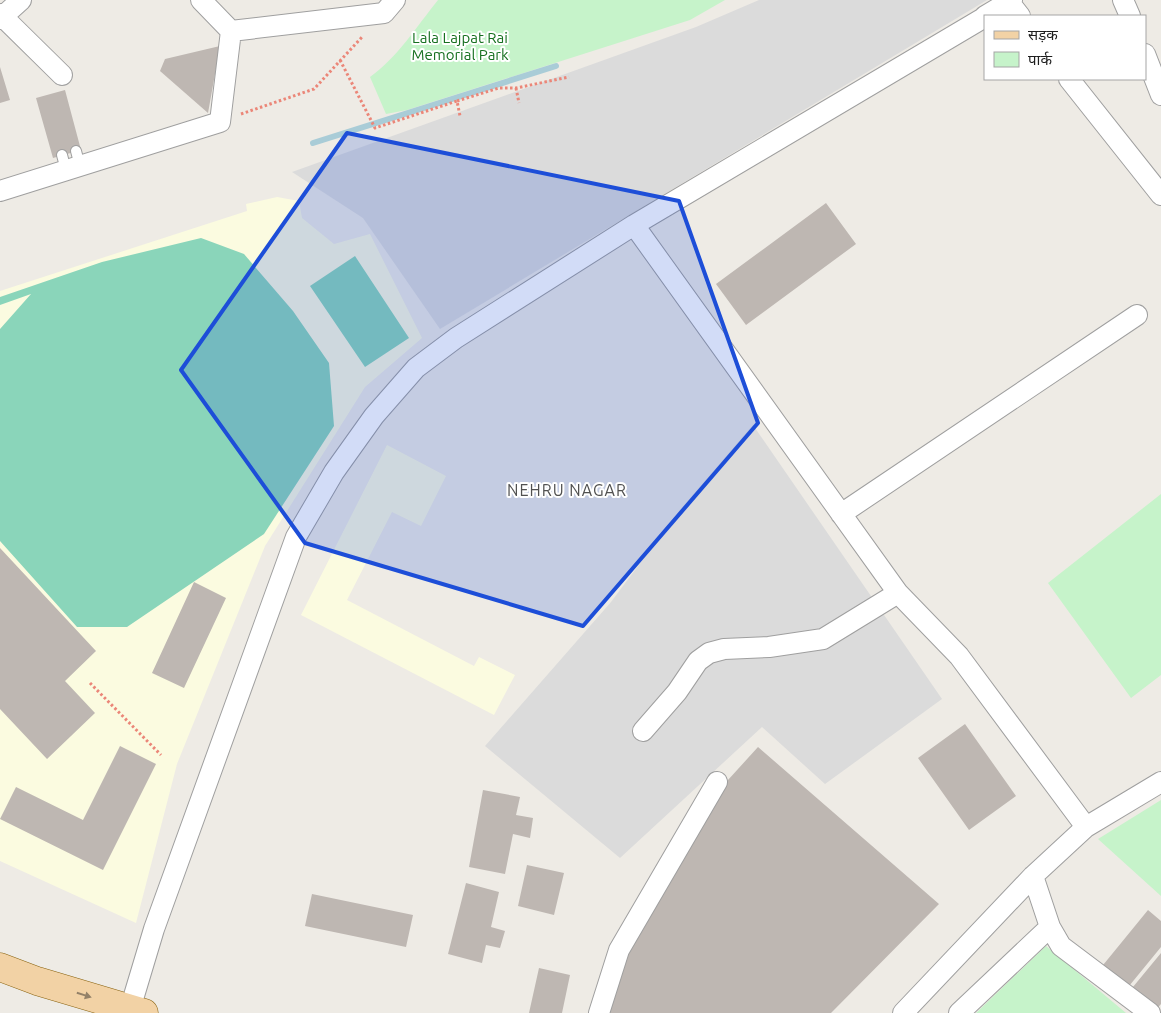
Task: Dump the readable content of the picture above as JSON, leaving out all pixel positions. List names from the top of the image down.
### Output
{
  "districts": ["NEHRU NAGAR"],
  "parks": ["Lala Lajpat Rai Memorial Park"],
  "legend": ["सड़क", "पार्क"]
}
